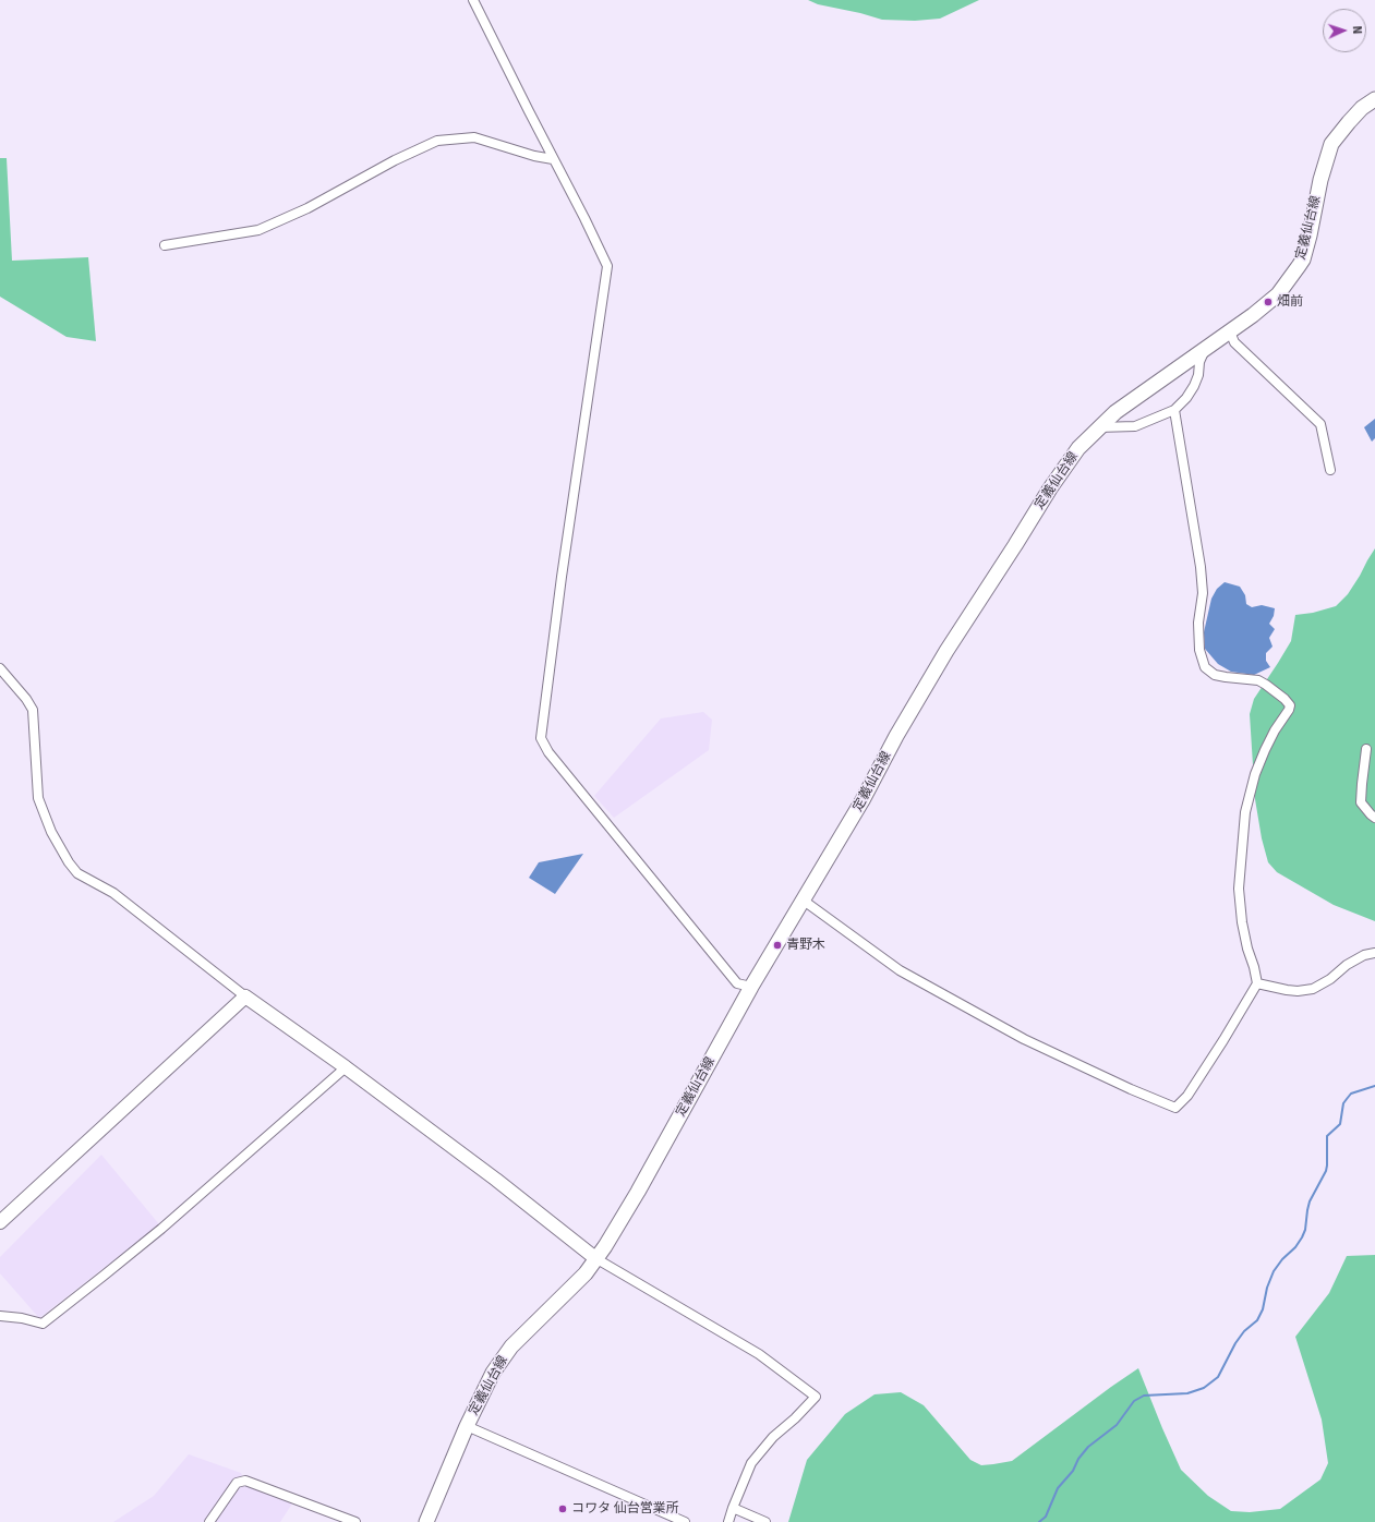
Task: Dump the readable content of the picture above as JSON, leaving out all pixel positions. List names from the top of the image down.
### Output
{
  "streets": {
    "main road": ["定義仙台線"]
  },
  "places": ["畑前", "青野木", "コワタ 仙台営業所"],
  "north": "right"
}
